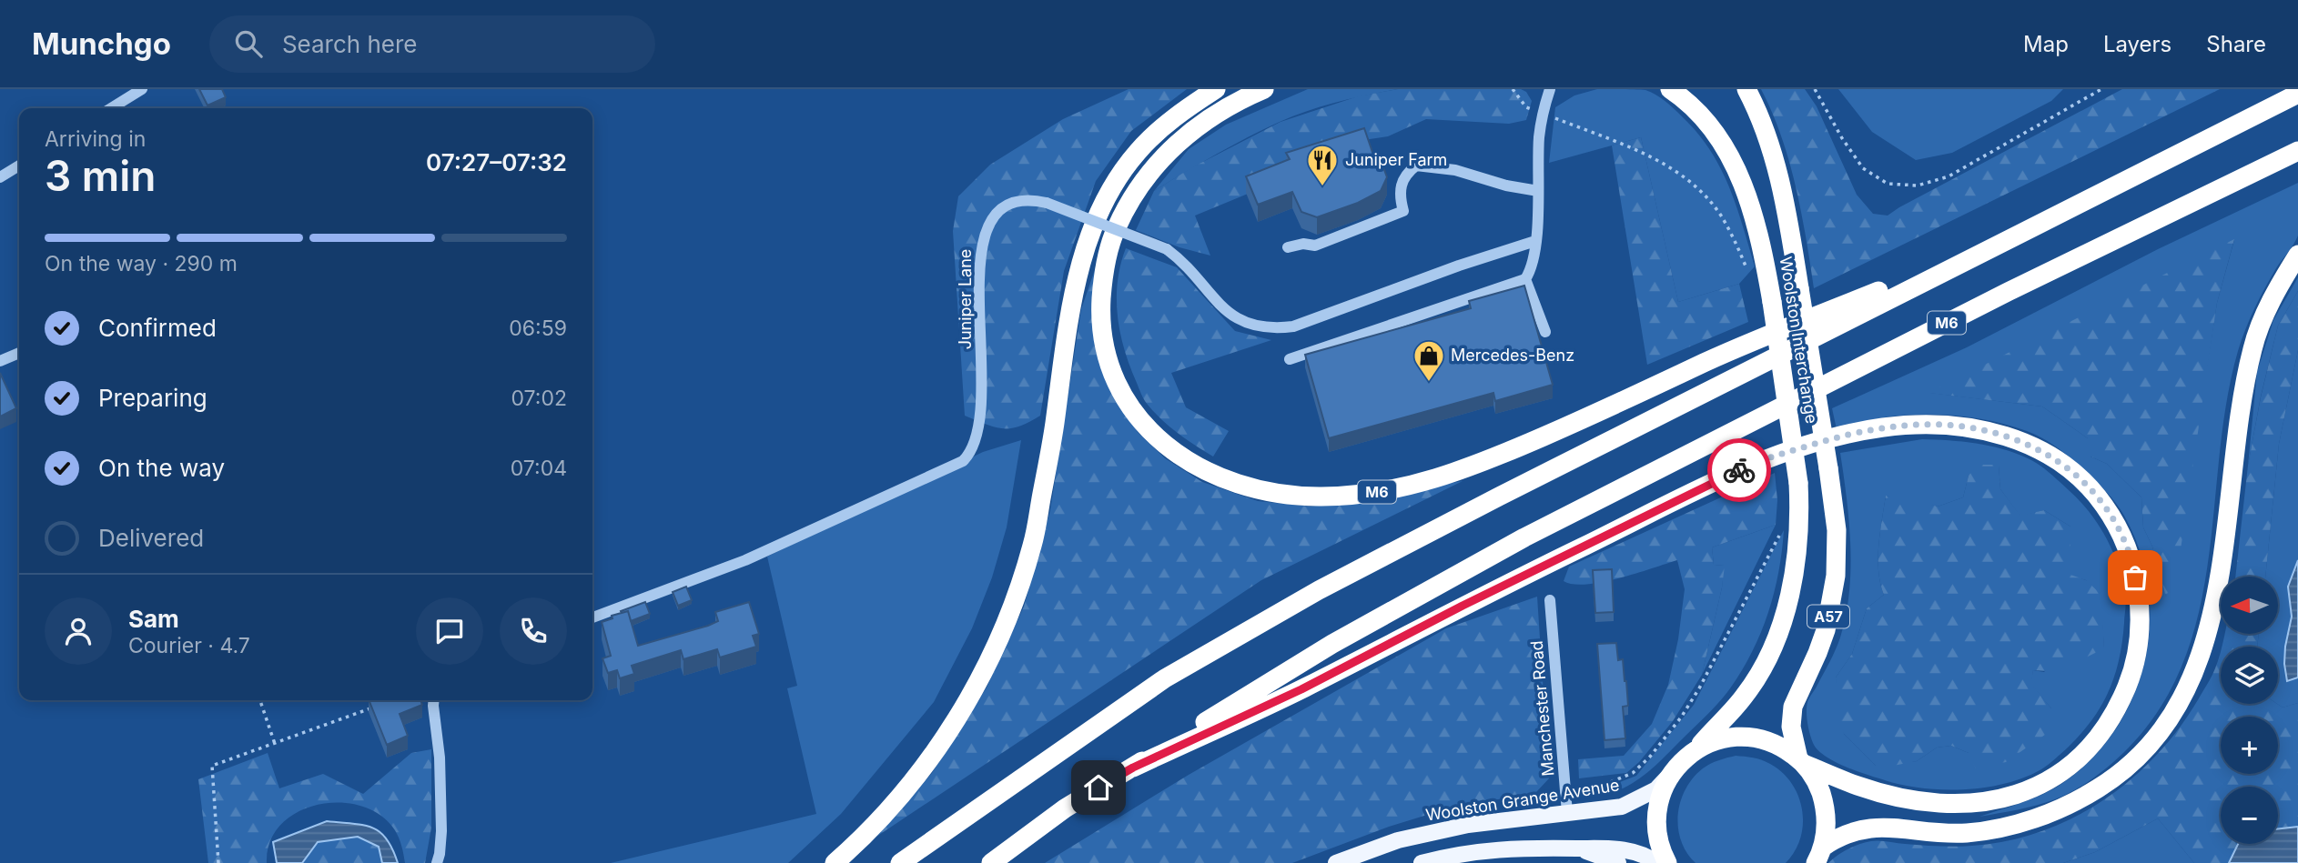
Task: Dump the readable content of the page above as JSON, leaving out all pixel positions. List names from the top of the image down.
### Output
{
  "streets": {
    "highway": ["M6", "Woolston Interchange", "A57"],
    "main road": ["Woolston Grange Avenue"],
    "street": ["Juniper Lane", "Manchester Road"]
  },
  "crossings": [
    ["M6", "Woolston Interchange"],
    ["Woolston Interchange", "Woolston Grange Avenue"],
    ["Manchester Road", "Woolston Grange Avenue"]
  ],
  "places": {
    "restaurant": ["Juniper Farm"],
    "shop": ["Mercedes-Benz"]
  },
  "north": "left",
  "page": {
    "header": "Munchgo",
    "search": "Search here",
    "nav": ["Map", "Layers", "Share"],
    "heading": ["3 min", "Arriving in", "07:27–07:32"],
    "panel": ["Sam", "Courier · 4.7"],
    "bar": "On the way · 290 m",
    "list": [
      ["Confirmed", "06:59"],
      ["Preparing", "07:02"],
      ["On the way", "07:04"],
      "Delivered"
    ],
    "map_buttons": ["+", "−"]
  }
}
